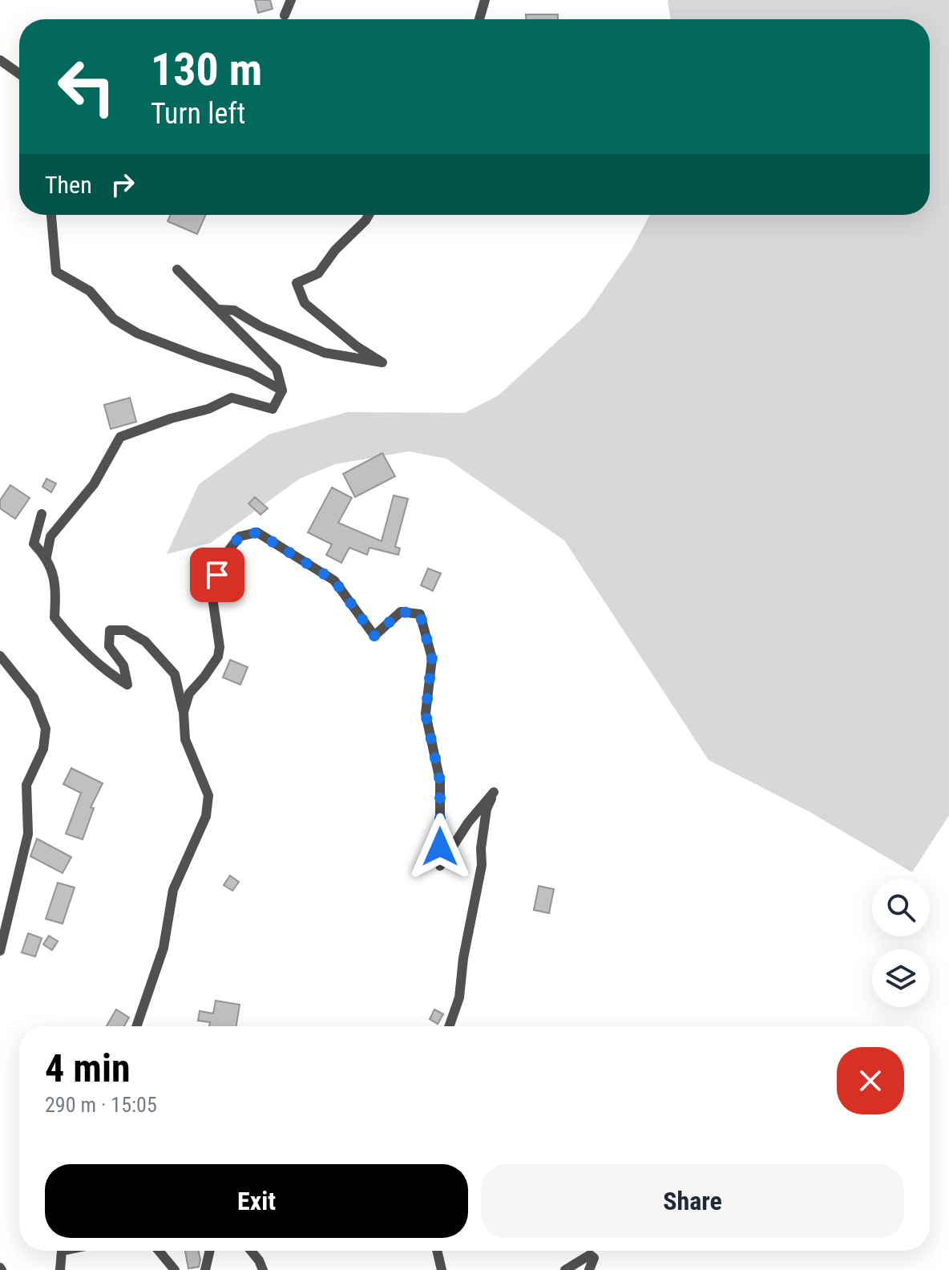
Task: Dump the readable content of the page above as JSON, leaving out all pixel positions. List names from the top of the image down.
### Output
{
  "page": {
    "turn": ["130 m", "Turn left"],
    "then": "Then",
    "heading": ["4 min", "290 m · 15:05"],
    "buttons": ["Exit", "Share"]
  }
}
